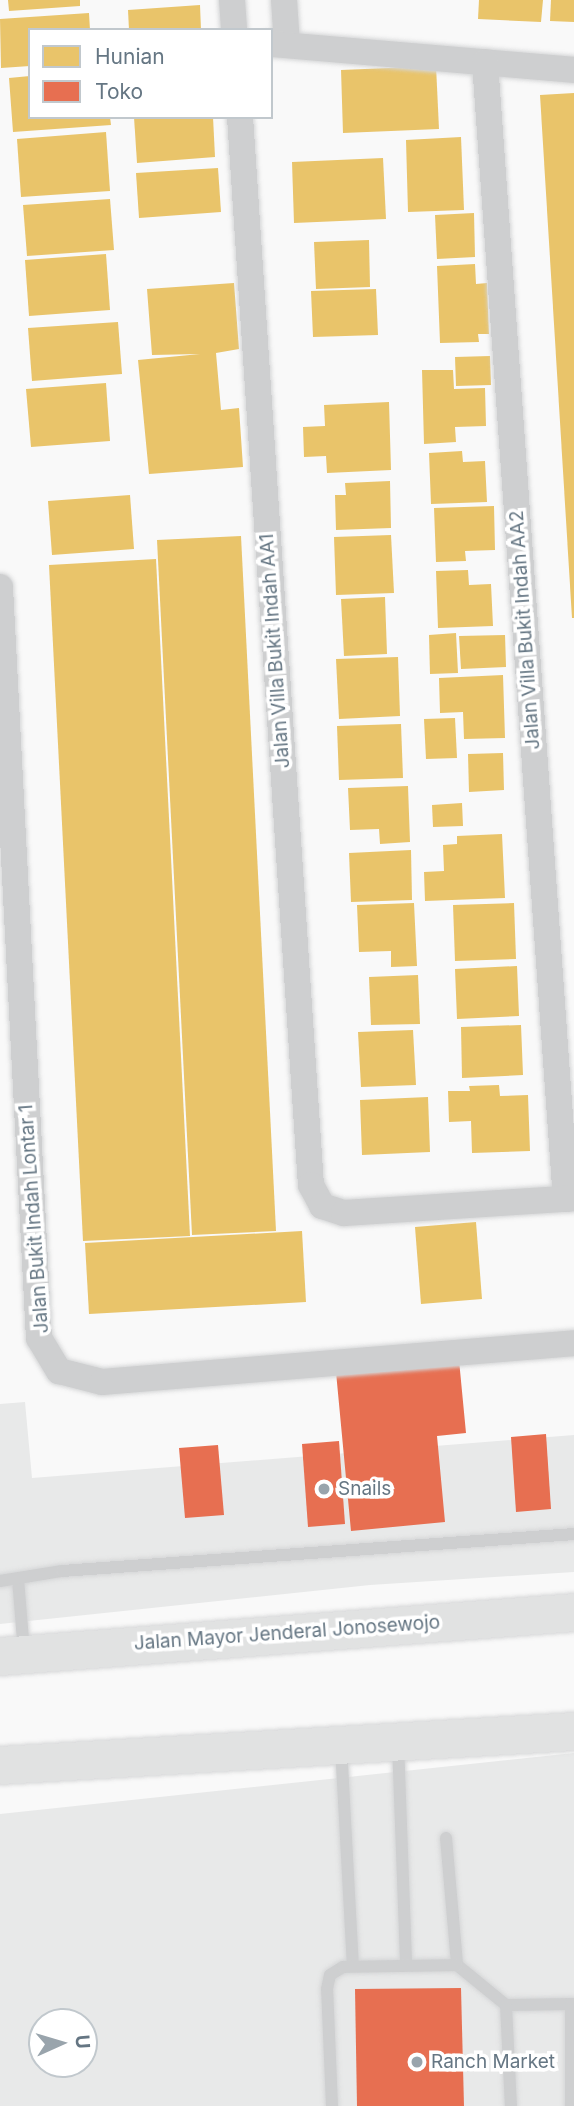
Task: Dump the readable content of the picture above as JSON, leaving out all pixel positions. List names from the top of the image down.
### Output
{
  "streets": {
    "main road": ["Jalan Mayor Jenderal Jonosewojo"],
    "street": ["Jalan Villa Bukit Indah AA2", "Jalan Villa Bukit Indah AA1", "Jalan Bukit Indah Lontar 1"]
  },
  "crossings": [
    ["Jalan Villa Bukit Indah AA2", "Jalan Villa Bukit Indah AA1"]
  ],
  "places": ["Snails", "Ranch Market"],
  "legend": ["Hunian", "Toko"],
  "north": "right"
}
